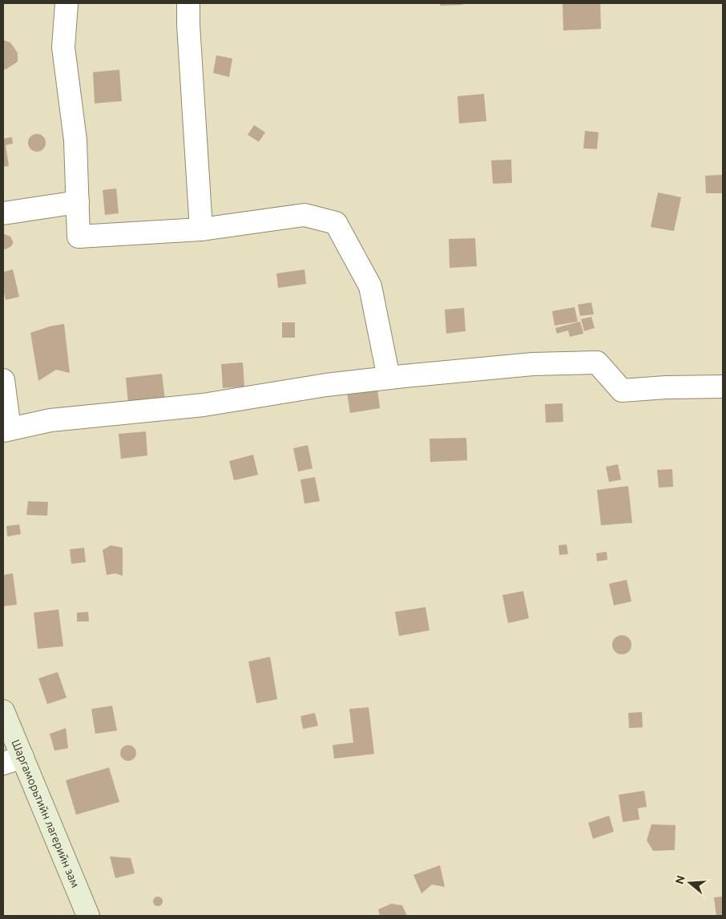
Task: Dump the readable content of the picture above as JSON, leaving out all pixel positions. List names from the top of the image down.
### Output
{
  "streets": {
    "street": ["Шаргаморьтийн лагерийн зам"]
  },
  "north": "left"
}
